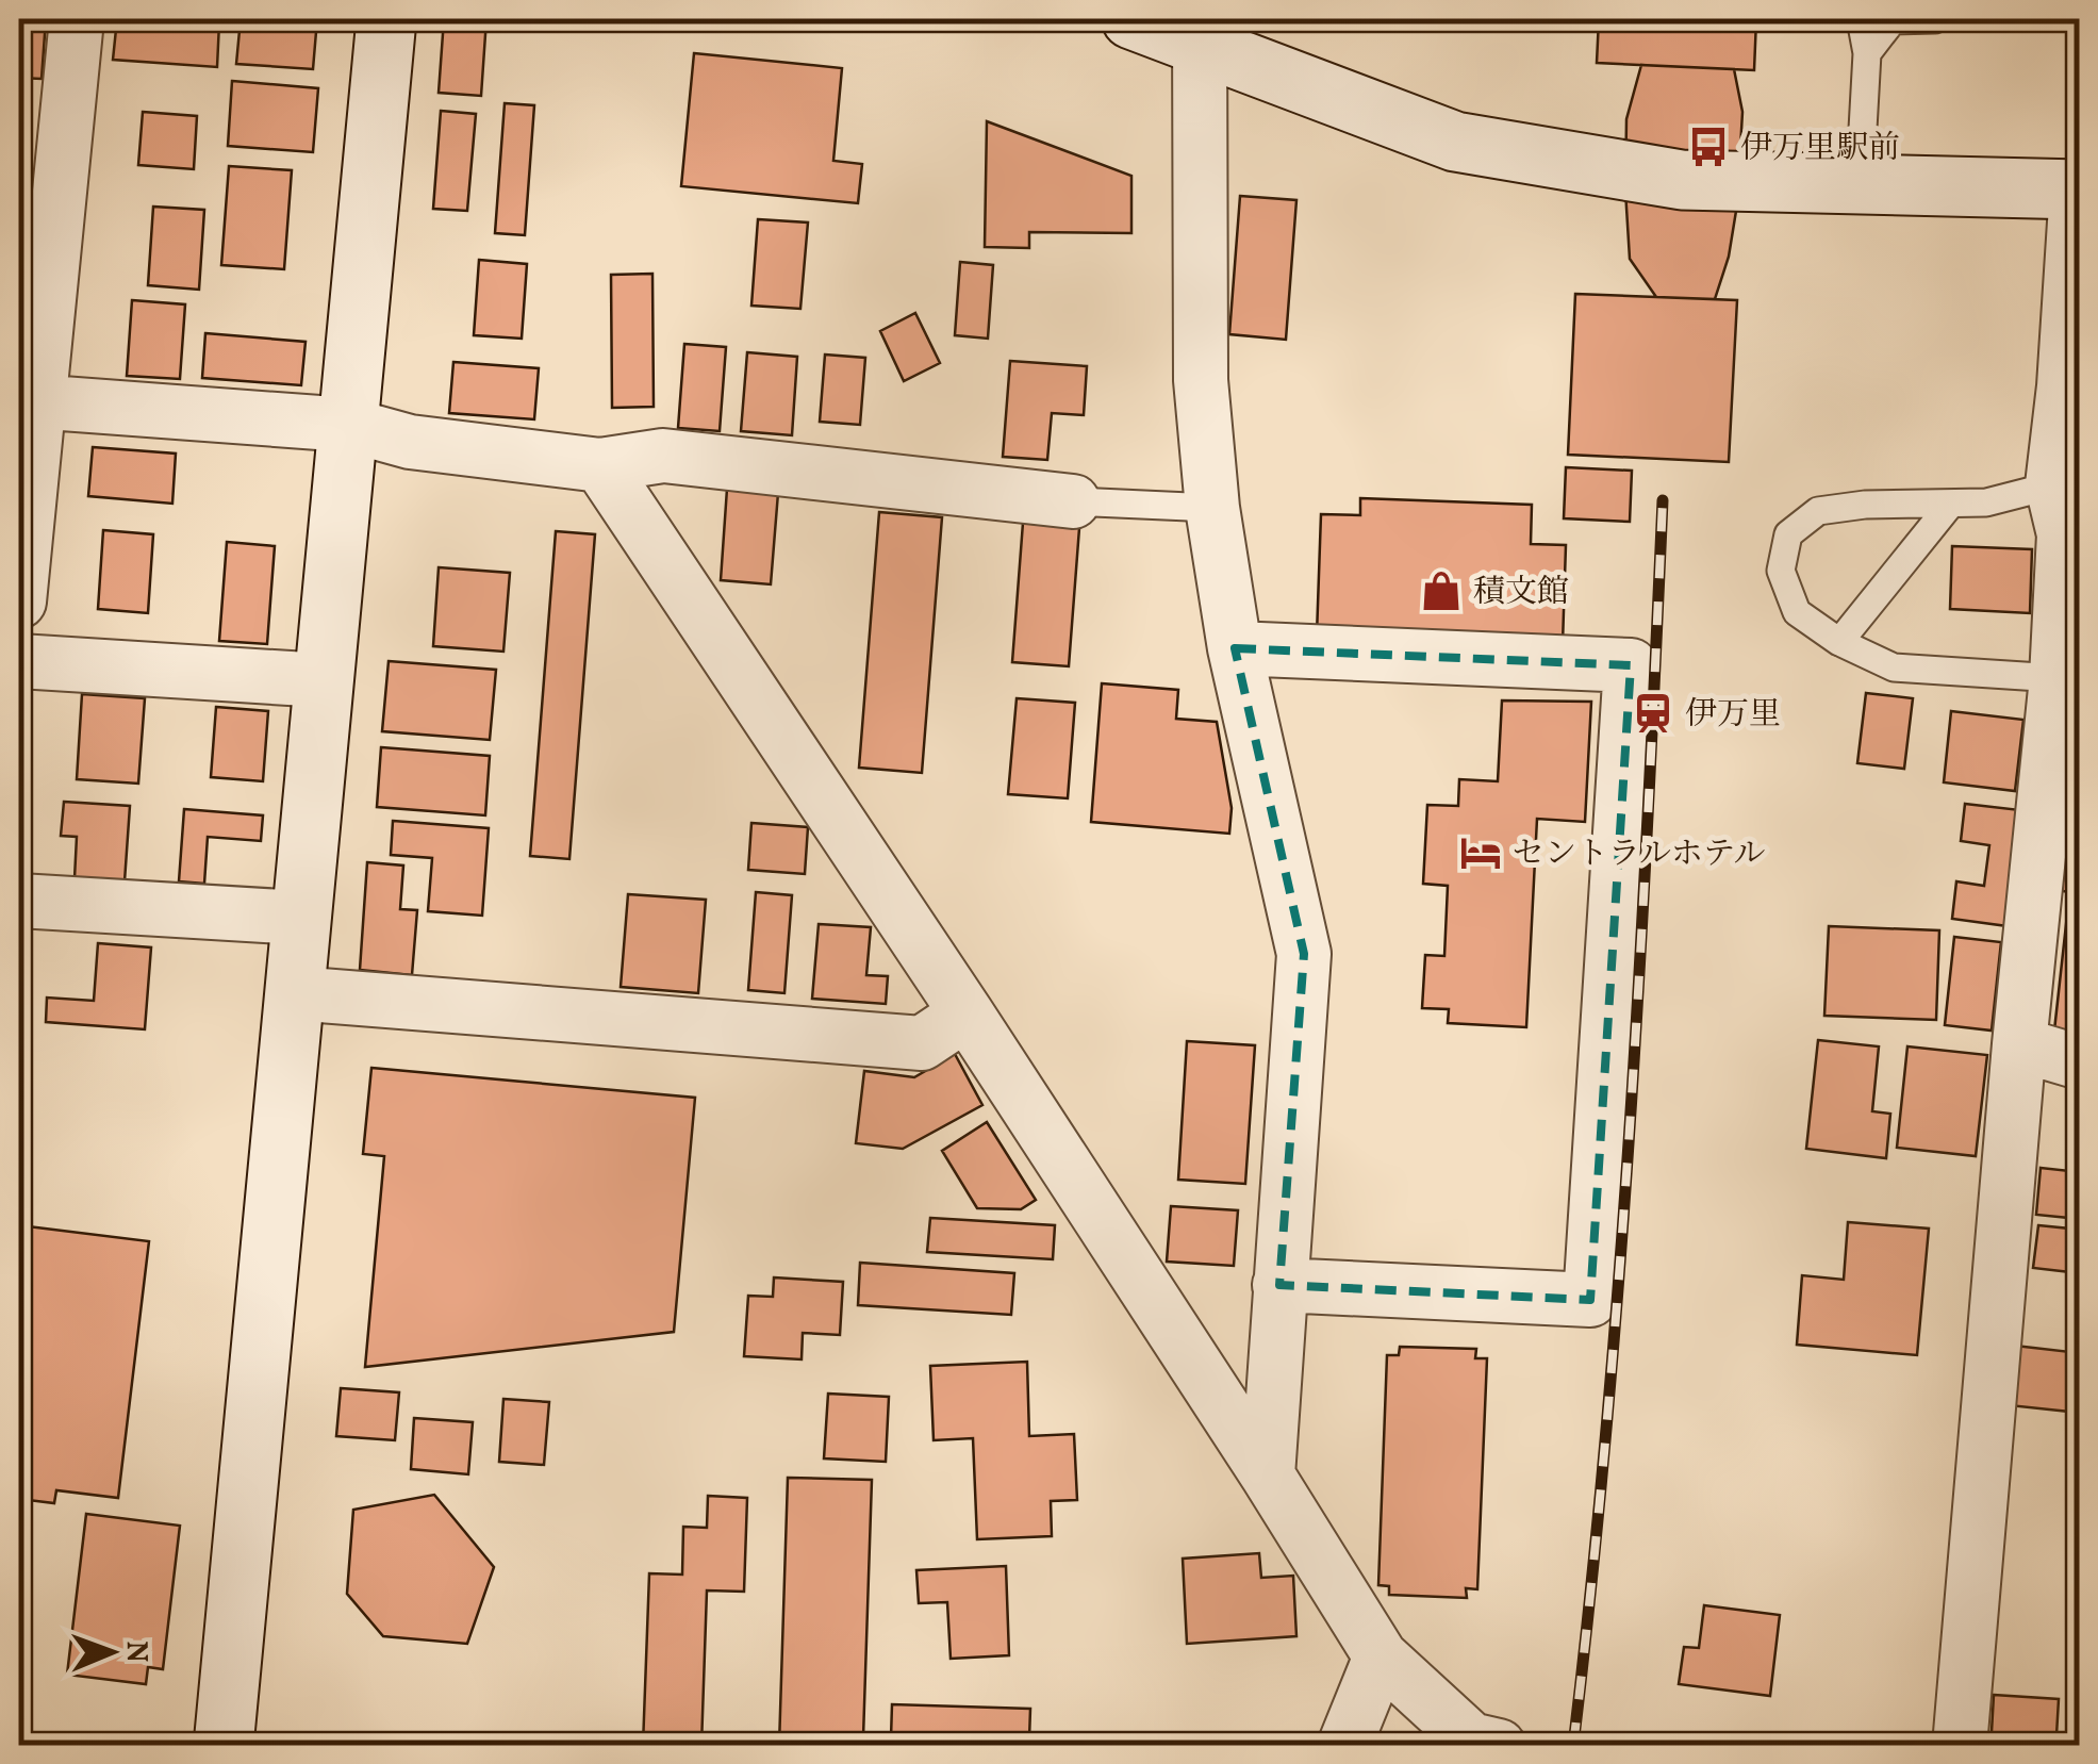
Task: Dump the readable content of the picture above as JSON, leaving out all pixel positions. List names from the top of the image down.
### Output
{
  "places": {
    "bus stop": ["伊万里駅前"],
    "shop": ["積文館"],
    "station": ["伊万里"],
    "hotel": ["セントラルホテル"]
  },
  "north": "right"
}
